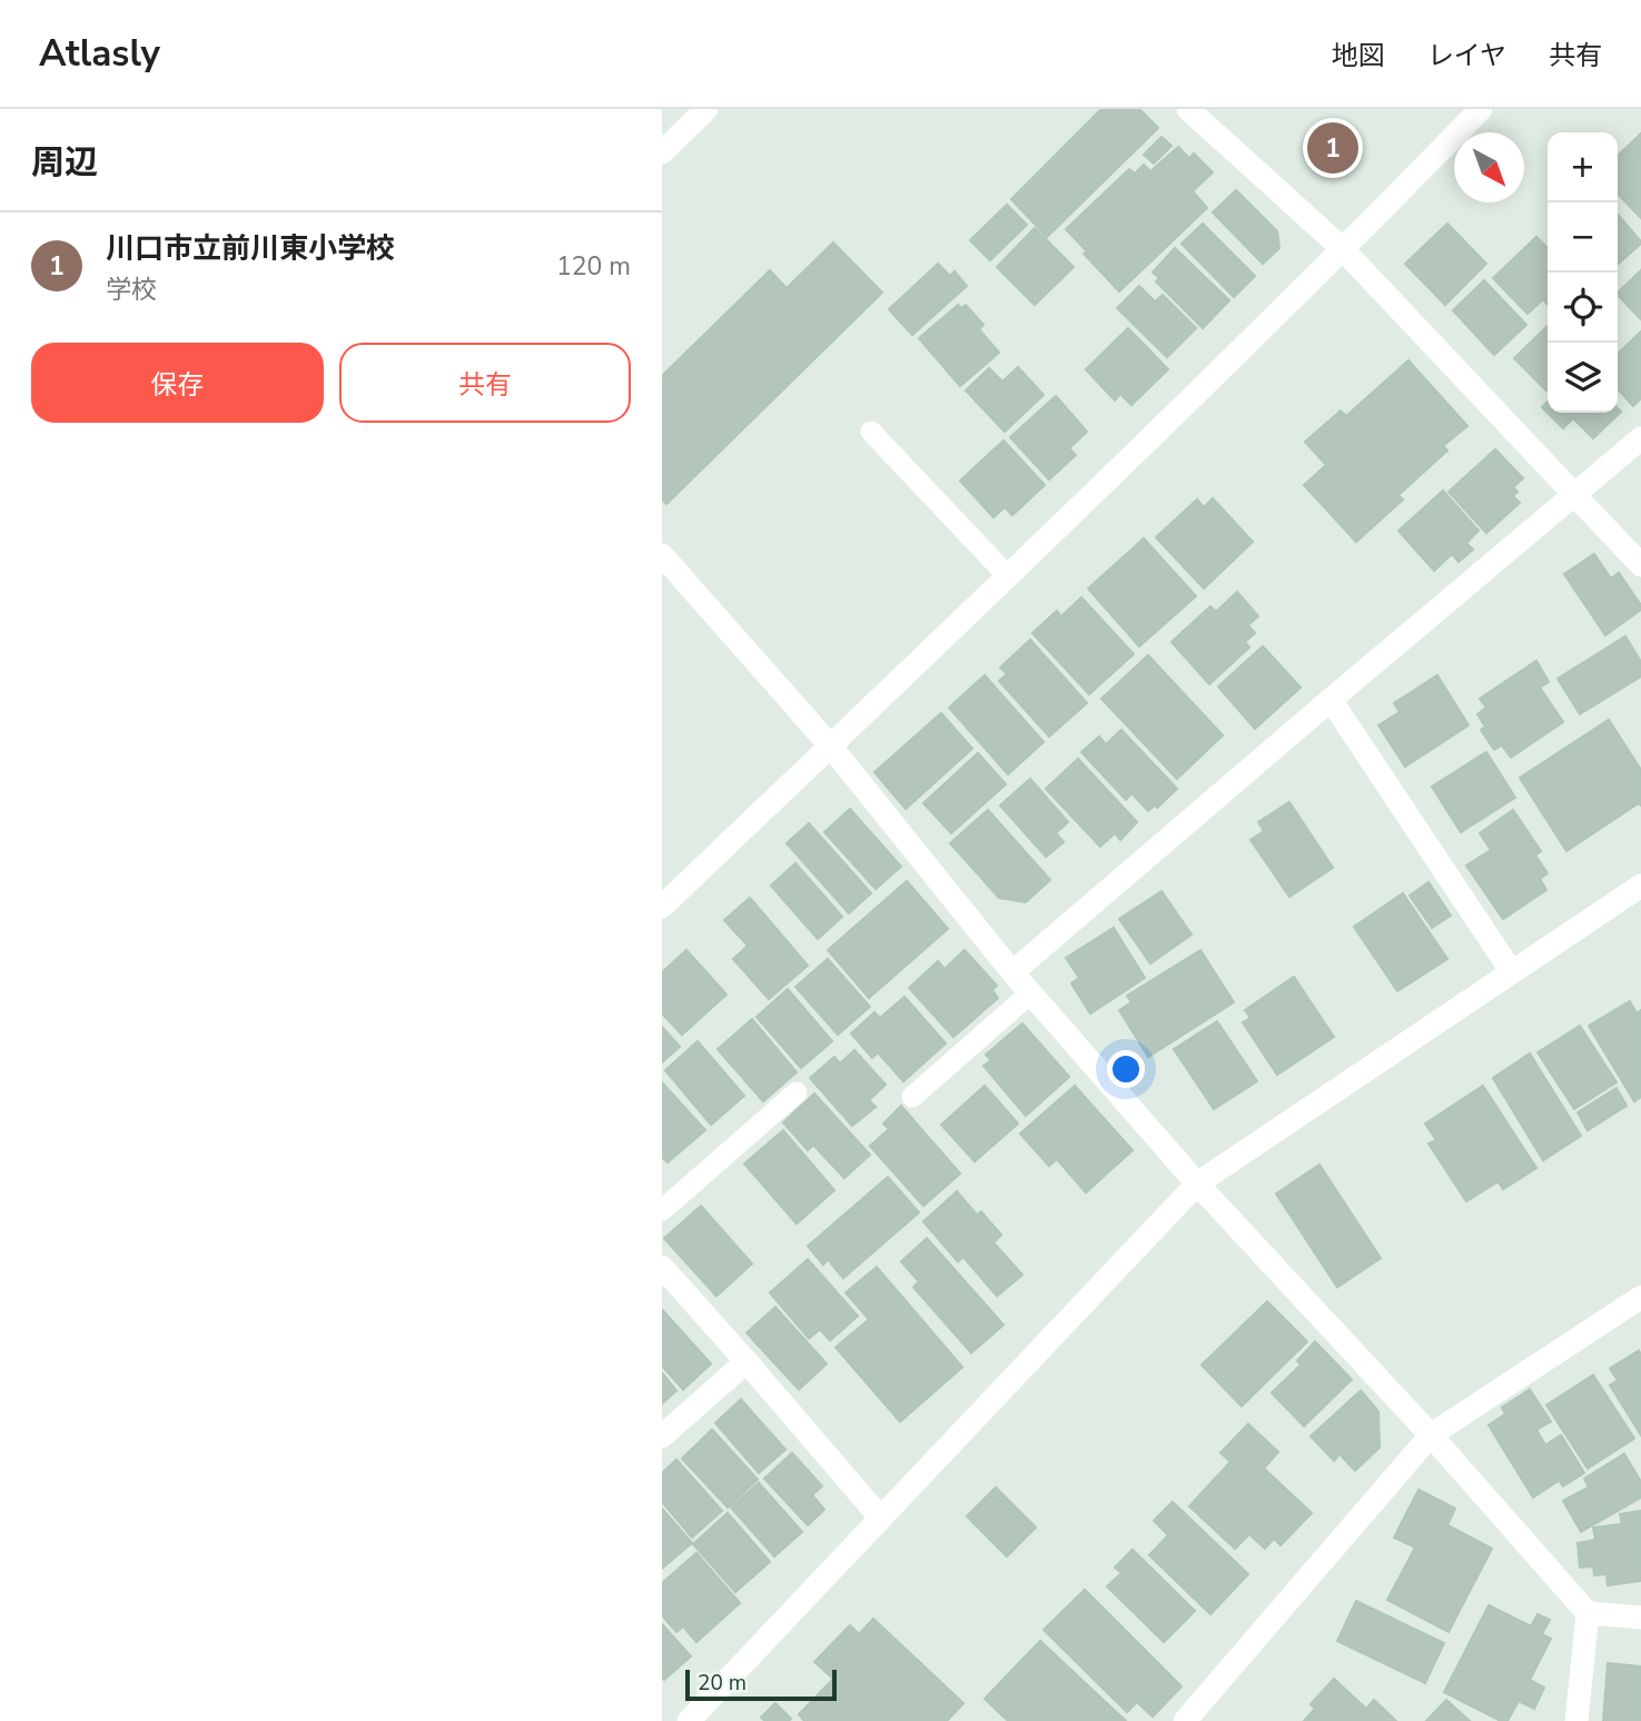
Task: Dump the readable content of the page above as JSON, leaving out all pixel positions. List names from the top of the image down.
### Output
{
  "scale_bar": "20 m",
  "north": "bottom right",
  "page": {
    "header": "Atlasly",
    "nav": ["地図", "レイヤ", "共有"],
    "heading": "周辺",
    "pins": "1",
    "map_buttons": ["+", "−"],
    "list": [
      {
        "mark": "1",
        "name": "川口市立前川東小学校",
        "note": "学校",
        "value": "120 m"
      }
    ],
    "buttons": ["保存", "共有"],
    "scale": "20 m"
  }
}
